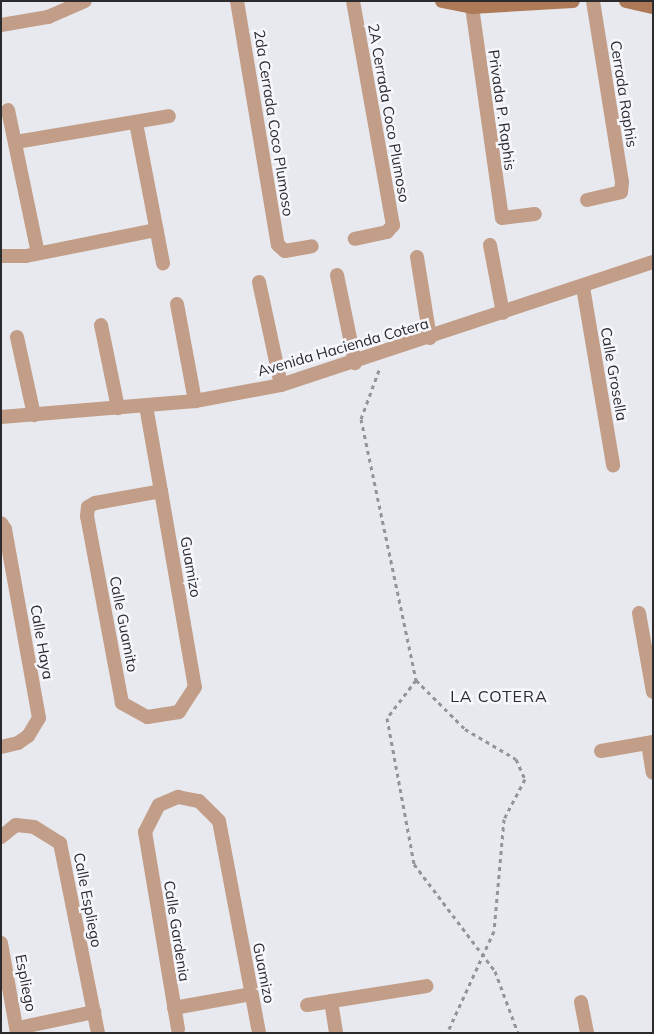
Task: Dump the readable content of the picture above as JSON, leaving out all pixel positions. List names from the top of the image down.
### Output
{
  "streets": {
    "street": [
      "Cerrada Raphis",
      "Privada P. Raphis",
      "2A Cerrada Coco Plumoso",
      "2da Cerrada Coco Plumoso",
      "Avenida Hacienda Cotera",
      "Calle Grosella",
      "Guamizo",
      "Calle Guamito",
      "Calle Haya",
      "Calle Espliego",
      "Calle Gardenia",
      "Espliego"
    ]
  },
  "crossings": [
    ["Avenida Hacienda Cotera", "Calle Grosella"],
    ["Avenida Hacienda Cotera", "Guamizo"],
    ["Guamizo", "Calle Guamito"],
    ["Guamizo", "Calle Gardenia"]
  ],
  "districts": ["LA COTERA"]
}
